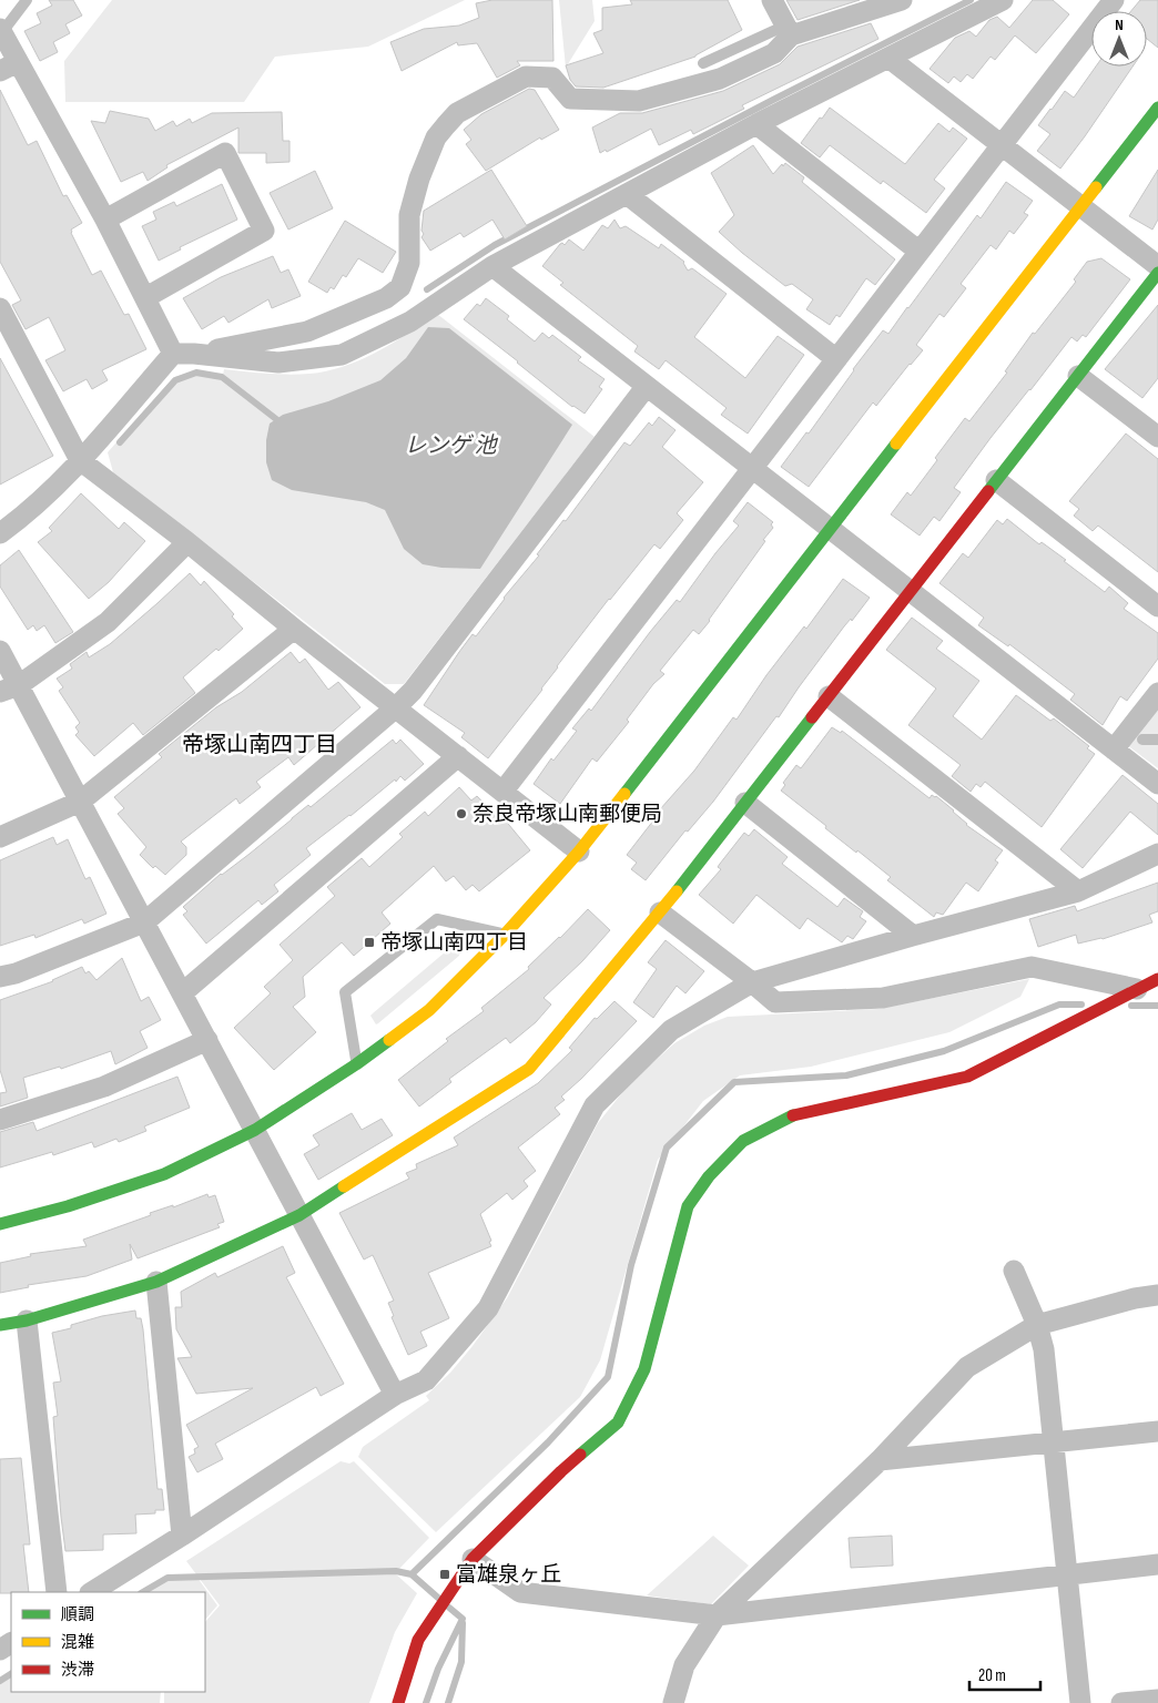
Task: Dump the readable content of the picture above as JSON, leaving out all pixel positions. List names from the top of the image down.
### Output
{
  "districts": ["帝塚山南四丁目"],
  "water": ["レンゲ 池"],
  "places": {
    "other": ["奈良帝塚山南郵便局"],
    "transit": ["帝塚山南四丁目", "富雄泉ヶ丘"]
  },
  "legend": ["順調", "混雑", "渋滞"],
  "scale_bar": "20 m",
  "north": "top"
}
